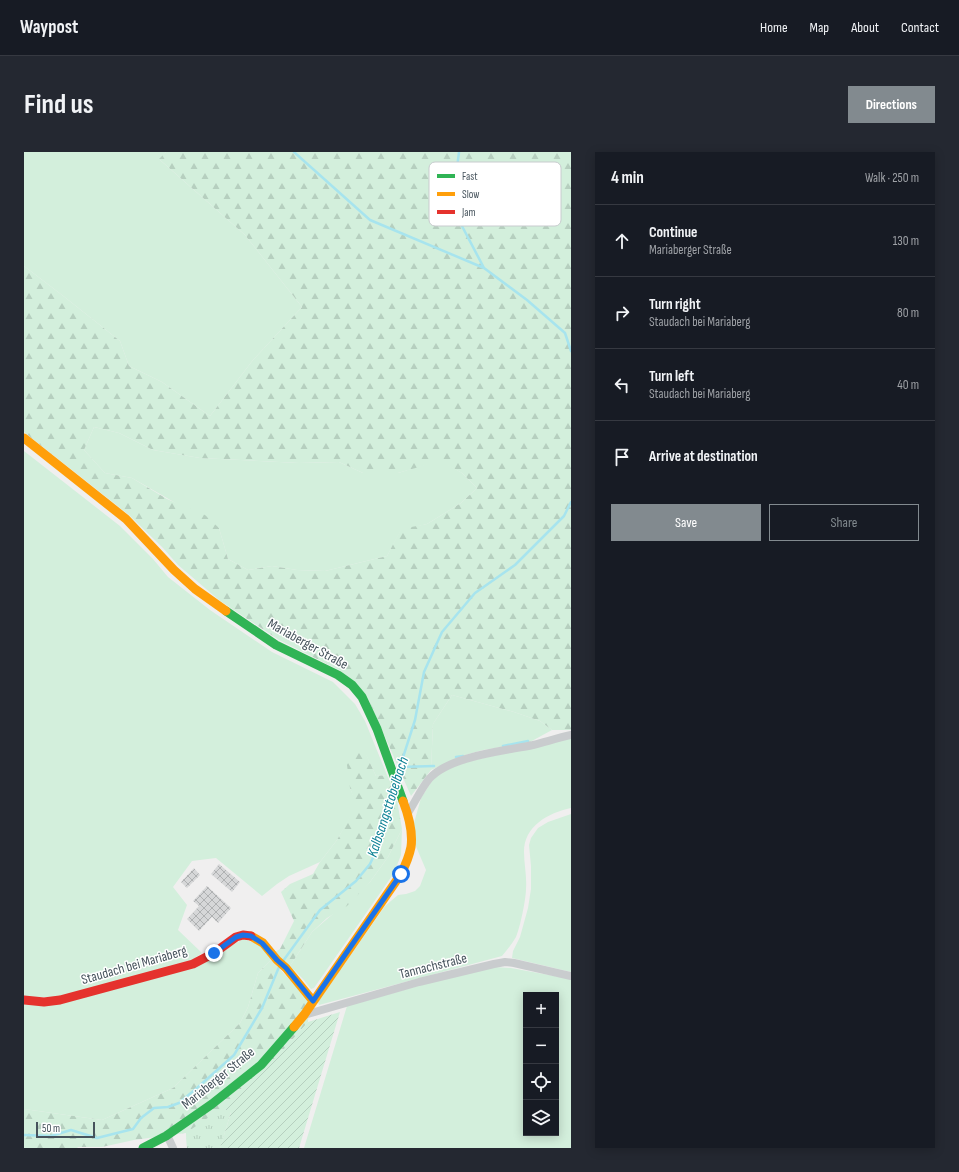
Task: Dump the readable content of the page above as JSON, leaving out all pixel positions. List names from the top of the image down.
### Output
{
  "streets": {
    "street": ["Mariaberger Straße", "Staudach bei Mariaberg", "Tannachstraße"]
  },
  "crossings": [
    ["Mariaberger Straße", "Staudach bei Mariaberg"],
    ["Mariaberger Straße", "Tannachstraße"]
  ],
  "water": ["Kalbsangsttobelbach"],
  "legend": ["Fast", "Slow", "Jam"],
  "scale_bar": "50 m",
  "page": {
    "header": "Waypost",
    "nav": [
      "Home",
      "Map",
      "About",
      "Contact"
    ],
    "buttons": [
      "Directions",
      ["Save", "Share"]
    ],
    "title": "Find us",
    "heading": ["4 min", "Walk · 250 m"],
    "list": [
      ["Continue", "Mariaberger Straße", "130 m"],
      ["Turn right", "Staudach bei Mariaberg", "80 m"],
      ["Turn left", "Staudach bei Mariaberg", "40 m"],
      "Arrive at destination"
    ],
    "map_buttons": ["+", "−"],
    "scale": "50 m"
  }
}
